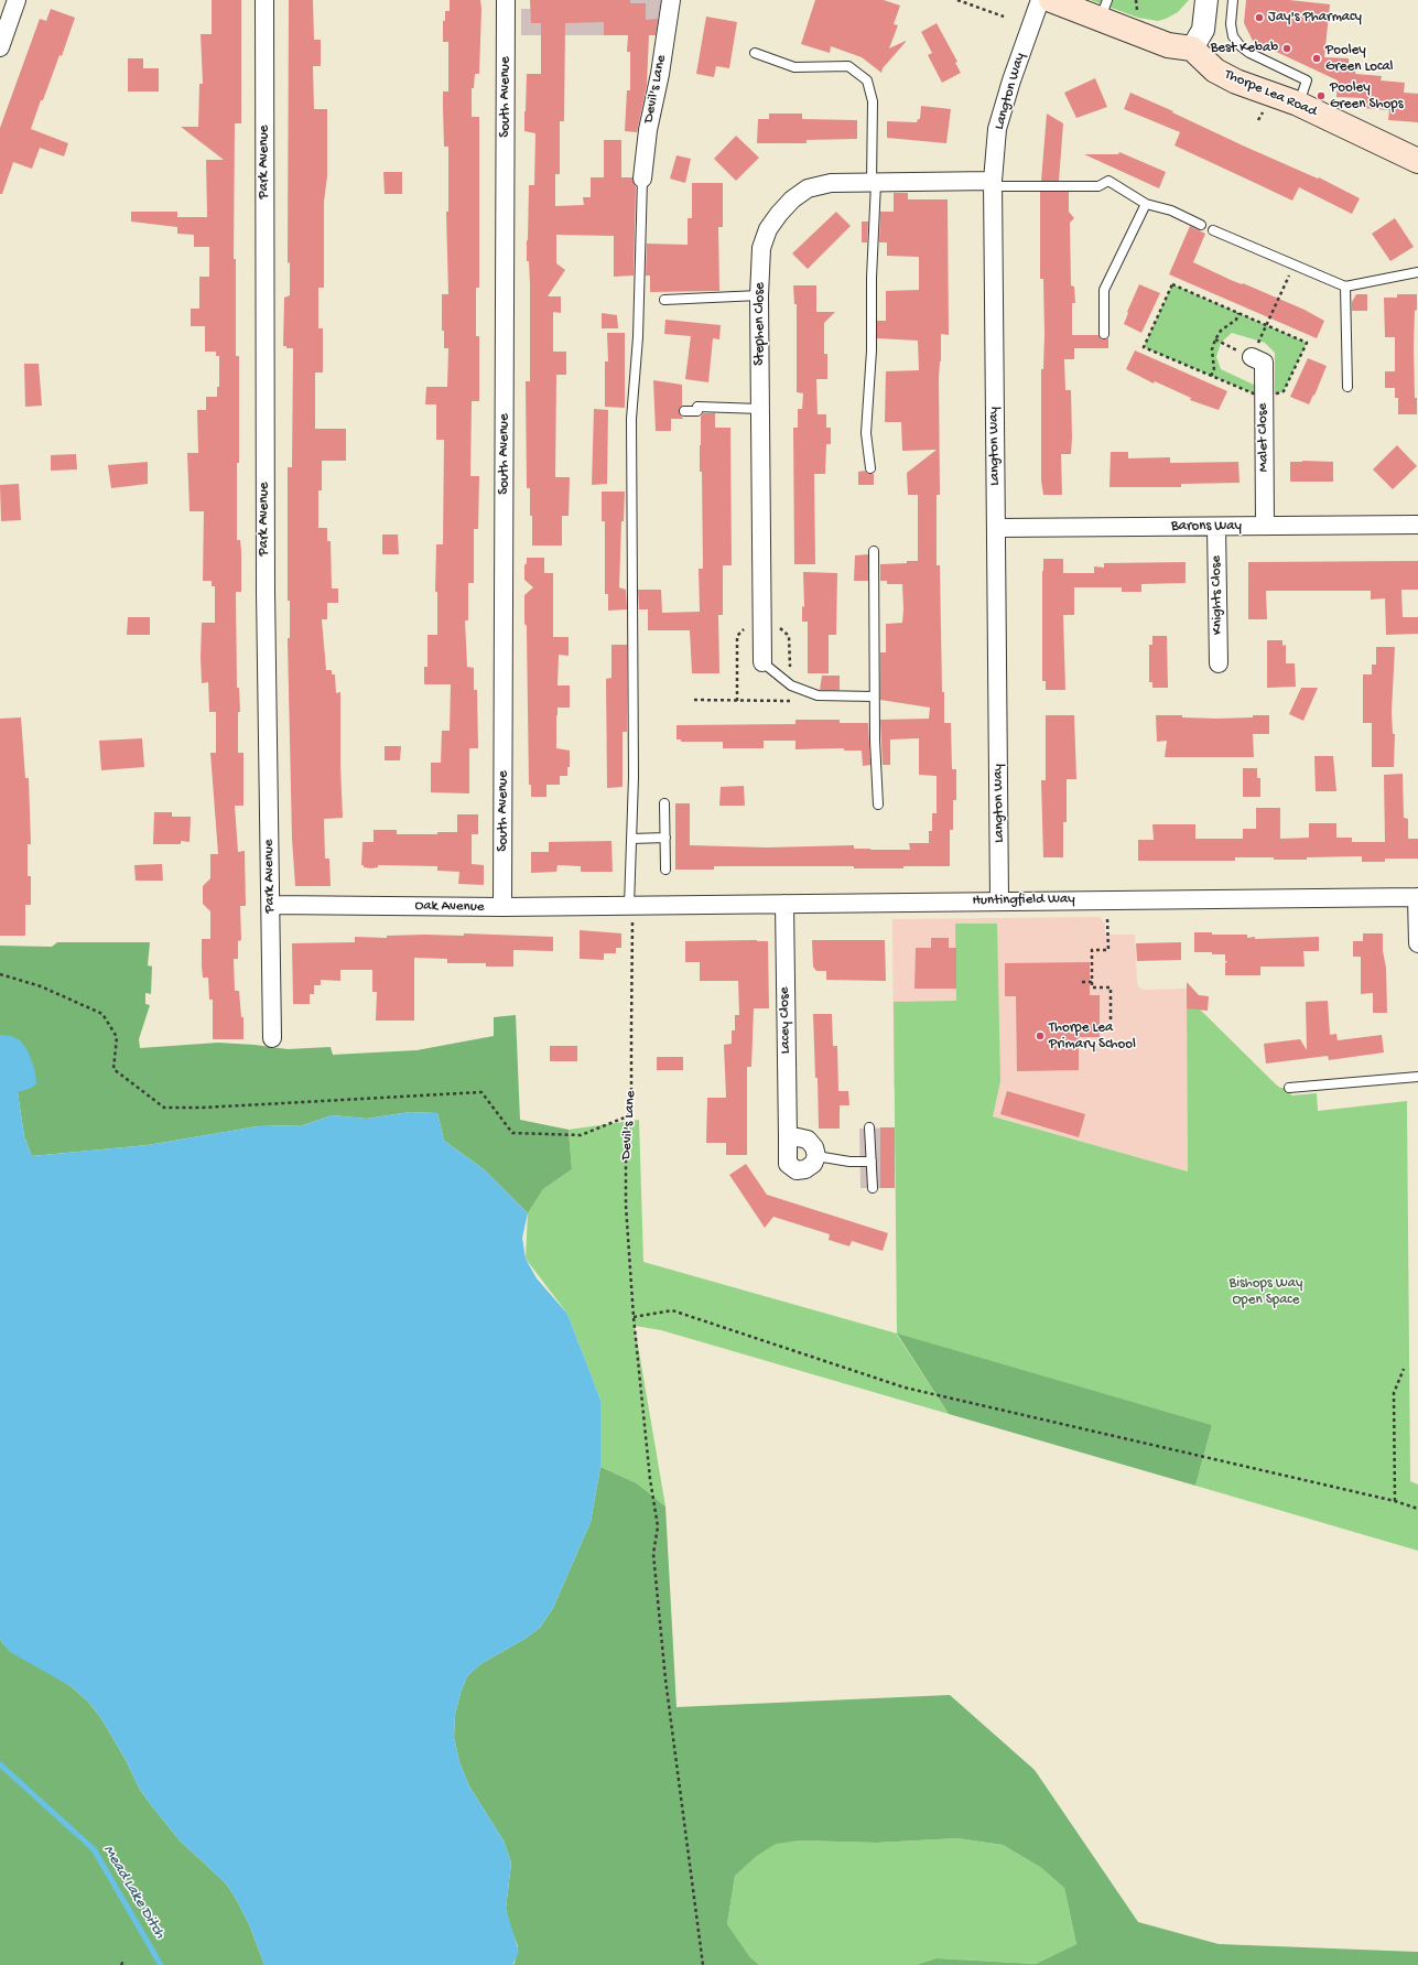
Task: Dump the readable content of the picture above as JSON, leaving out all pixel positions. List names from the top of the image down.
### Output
{
  "streets": {
    "main road": ["Thorpe Lea Road"],
    "street": [
      "Devil's Lane",
      "Langton Way",
      "South Avenue",
      "Park Avenue",
      "Stephen Close",
      "Malet Close",
      "Barons Way",
      "Knights Close",
      "Huntingfield Way",
      "Oak Avenue",
      "Lacey Close"
    ]
  },
  "crossings": [
    ["Devil's Lane", "Huntingfield Way"],
    ["Devil's Lane", "Oak Avenue"],
    ["Langton Way", "Stephen Close"],
    ["Langton Way", "Barons Way"],
    ["Langton Way", "Huntingfield Way"],
    ["South Avenue", "Oak Avenue"],
    ["Park Avenue", "Oak Avenue"],
    ["Malet Close", "Barons Way"],
    ["Barons Way", "Knights Close"],
    ["Huntingfield Way", "Oak Avenue"],
    ["Huntingfield Way", "Lacey Close"]
  ],
  "water": ["Mead Lake Ditch"],
  "parks": ["Bishops Way Open Space"],
  "places": [
    "Jay's Pharmacy",
    "Best Kebab",
    "Pooley Green Local",
    "Pooley Green Shops",
    "Thorpe Lea Primary School"
  ]
}
